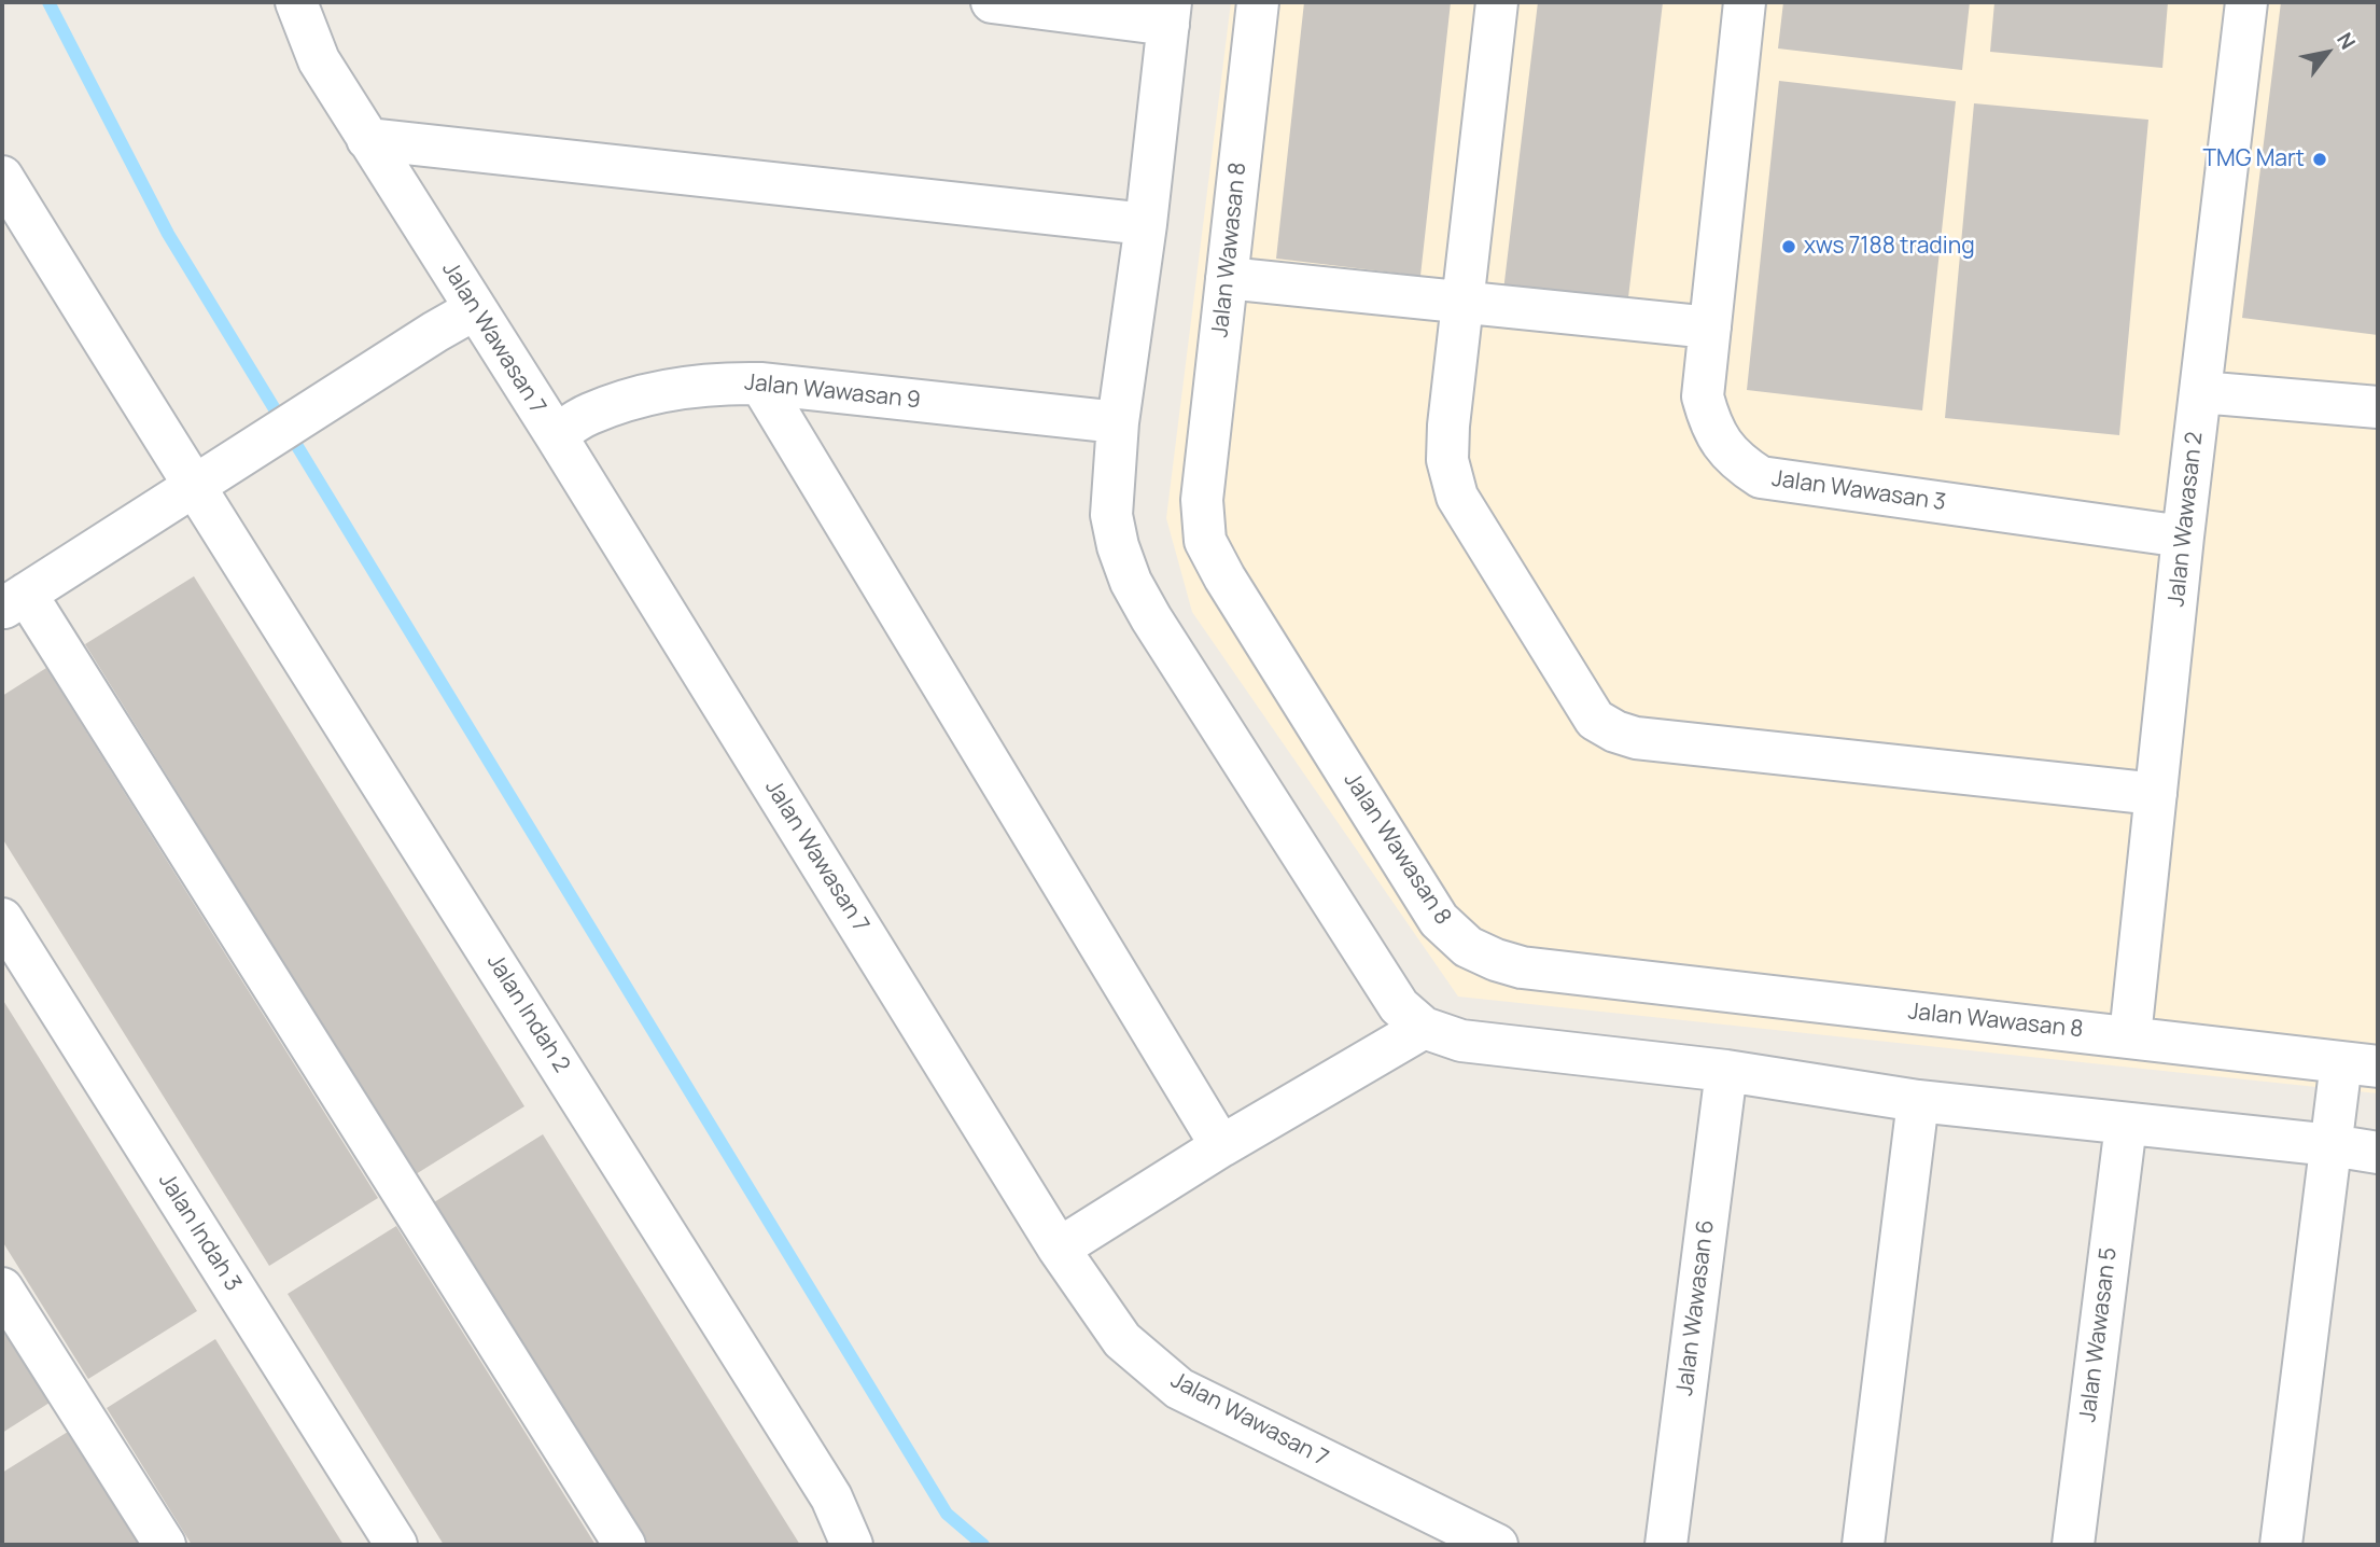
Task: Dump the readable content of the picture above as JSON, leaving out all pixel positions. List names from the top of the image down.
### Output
{
  "streets": {
    "street": [
      "Jalan Wawasan 8",
      "Jalan Wawasan 7",
      "Jalan Wawasan 9",
      "Jalan Wawasan 3",
      "Jalan Wawasan 2",
      "Jalan Indah 2",
      "Jalan Indah 3",
      "Jalan Wawasan 6",
      "Jalan Wawasan 5"
    ]
  },
  "crossings": [
    ["Jalan Wawasan 8", "Jalan Wawasan 2"],
    ["Jalan Wawasan 7", "Jalan Wawasan 9"],
    ["Jalan Wawasan 3", "Jalan Wawasan 2"]
  ],
  "places": ["TMG Mart", "xws 7188 trading"],
  "north": "top right"
}
